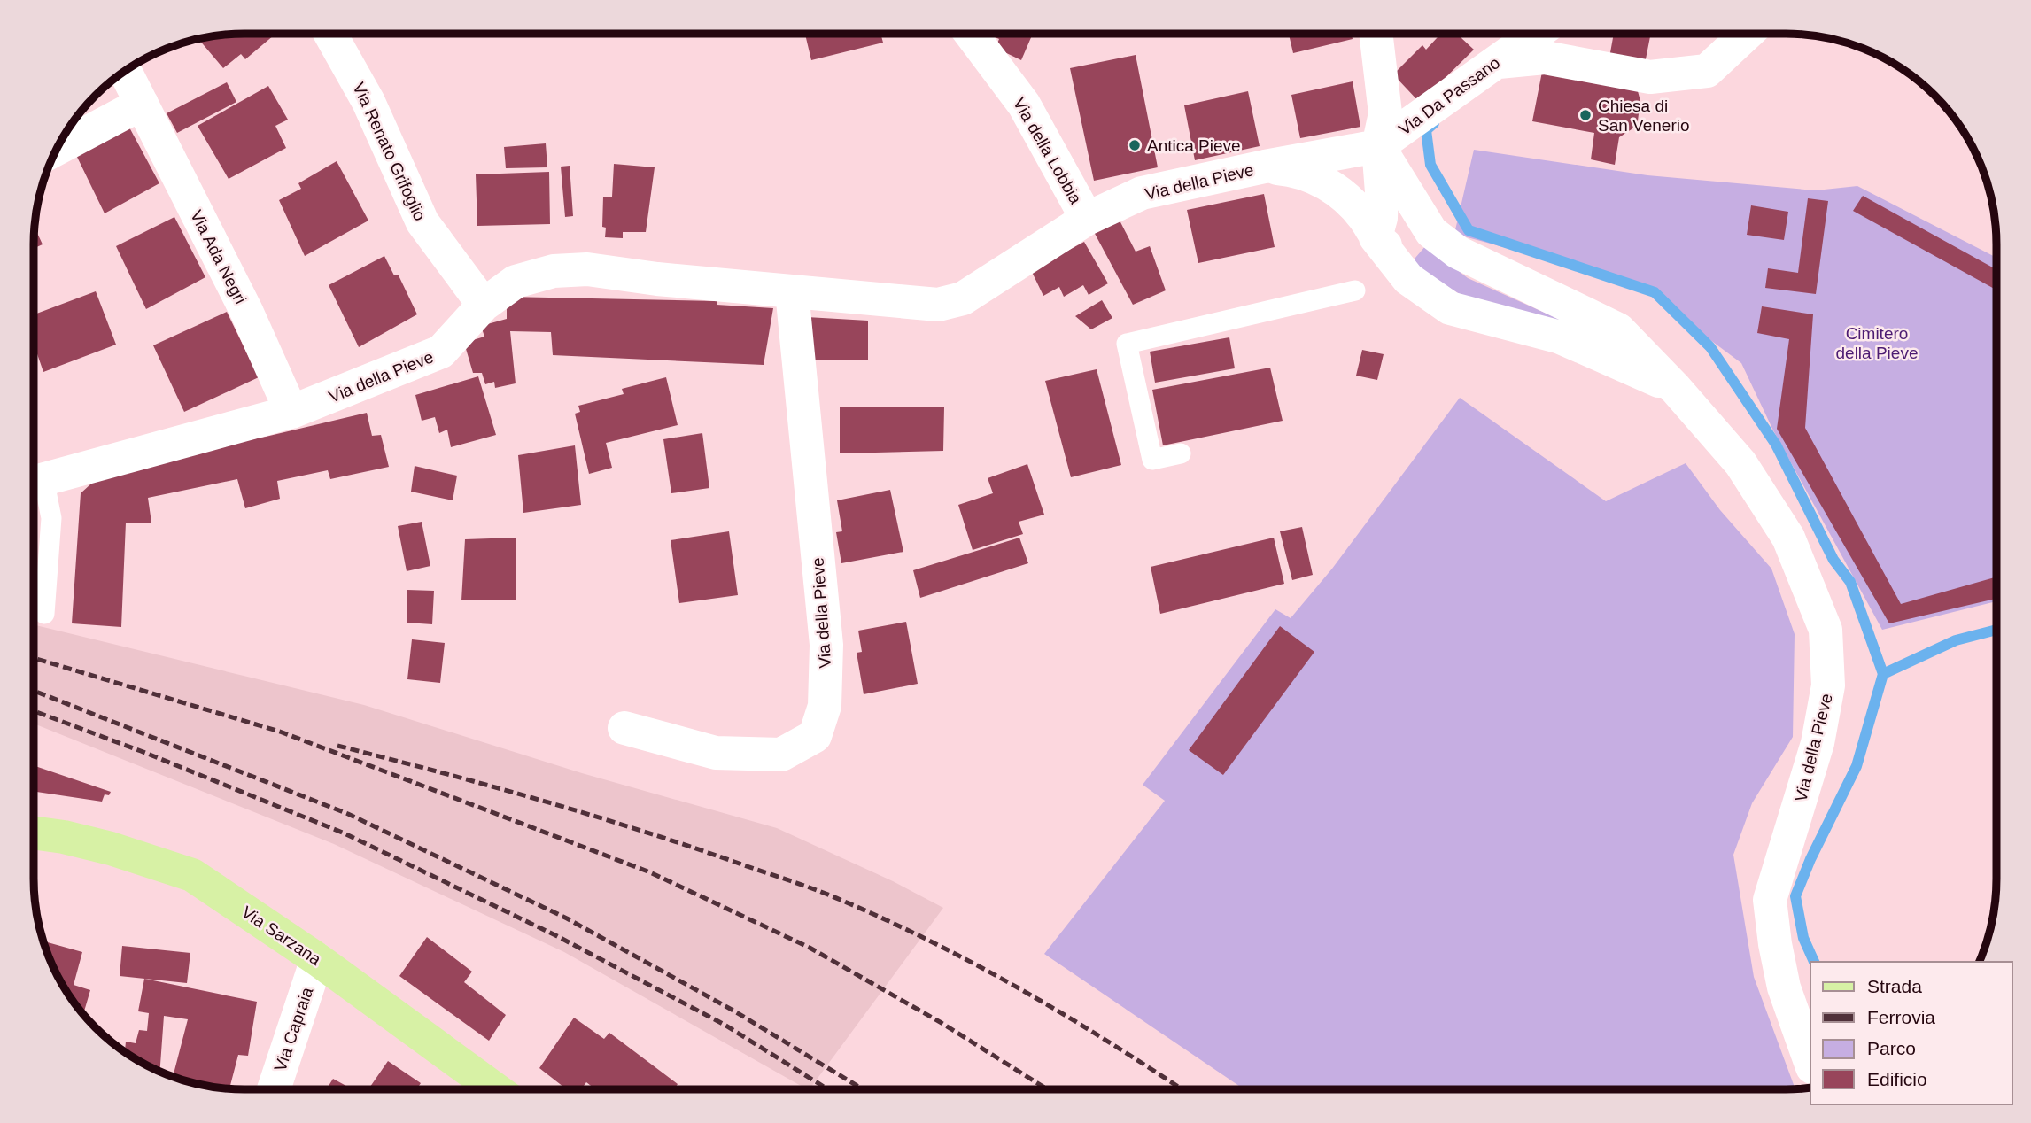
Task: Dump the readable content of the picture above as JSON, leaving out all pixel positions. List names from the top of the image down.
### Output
{
  "streets": {
    "main road": ["Via Sarzana"],
    "street": [
      "Via Da Passano",
      "Via della Lobbia",
      "Via Renato Grifoglio",
      "Via della Pieve",
      "Via Ada Negri",
      "Via Capraia"
    ]
  },
  "crossings": [
    ["Via Da Passano", "Via della Pieve"],
    ["Via della Lobbia", "Via della Pieve"],
    ["Via Renato Grifoglio", "Via della Pieve"],
    ["Via della Pieve", "Via Ada Negri"],
    ["Via Sarzana", "Via Capraia"]
  ],
  "parks": ["Cimitero della Pieve"],
  "places": ["Chiesa di San Venerio", "Antica Pieve"],
  "legend": [
    "Strada",
    "Ferrovia",
    "Parco",
    "Edificio"
  ]
}
